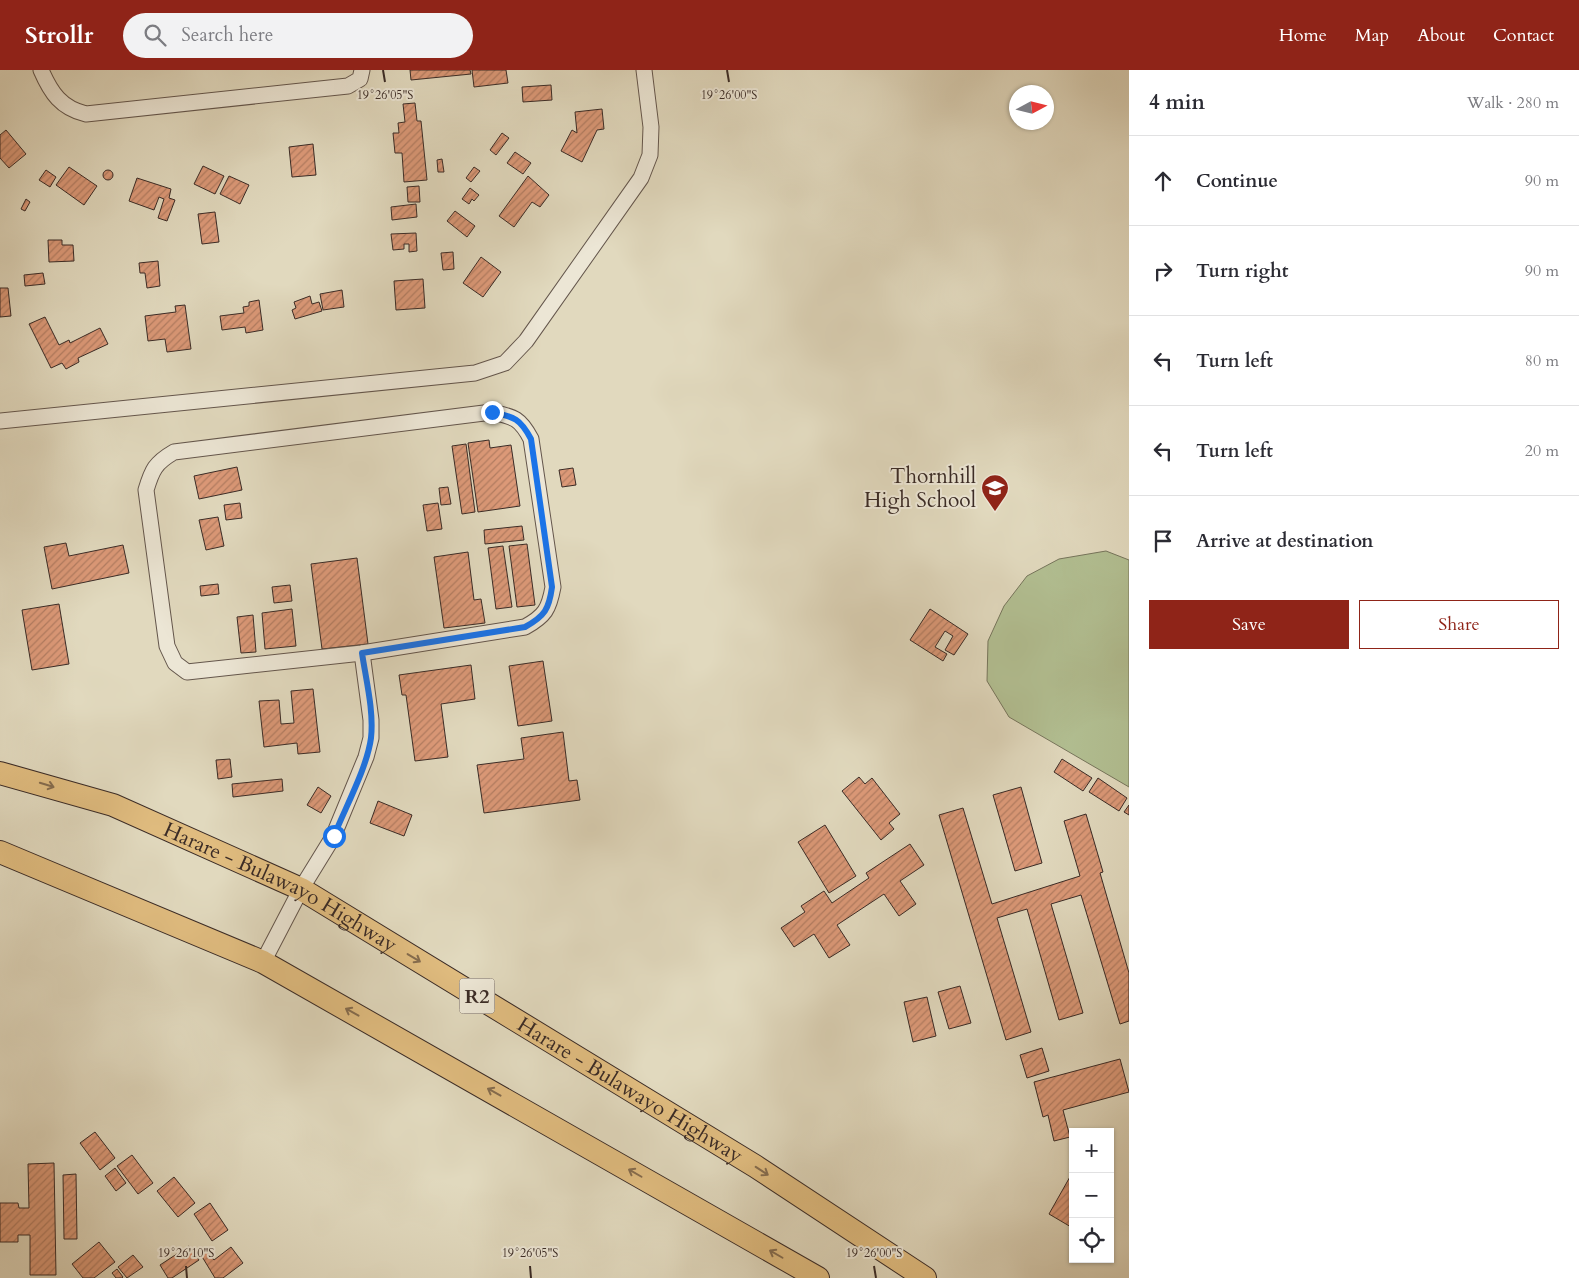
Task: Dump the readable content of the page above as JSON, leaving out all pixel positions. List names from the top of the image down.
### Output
{
  "streets": {
    "highway": ["Harare - Bulawayo Highway", "R2"]
  },
  "places": {
    "school or university": ["Thornhill High School"]
  },
  "north": "right",
  "page": {
    "header": "Strollr",
    "search": "Search here",
    "nav": [
      "Home",
      "Map",
      "About",
      "Contact"
    ],
    "heading": ["4 min", "Walk · 280 m"],
    "list": [
      ["Continue", "90 m"],
      ["Turn right", "90 m"],
      ["Turn left", "80 m"],
      ["Turn left", "20 m"],
      "Arrive at destination"
    ],
    "buttons": ["Save", "Share"],
    "map_buttons": ["+", "−"]
  },
  "coordinates": ["19°26'05\"S", "19°26'00\"S", "19°26'10\"S"]
}
